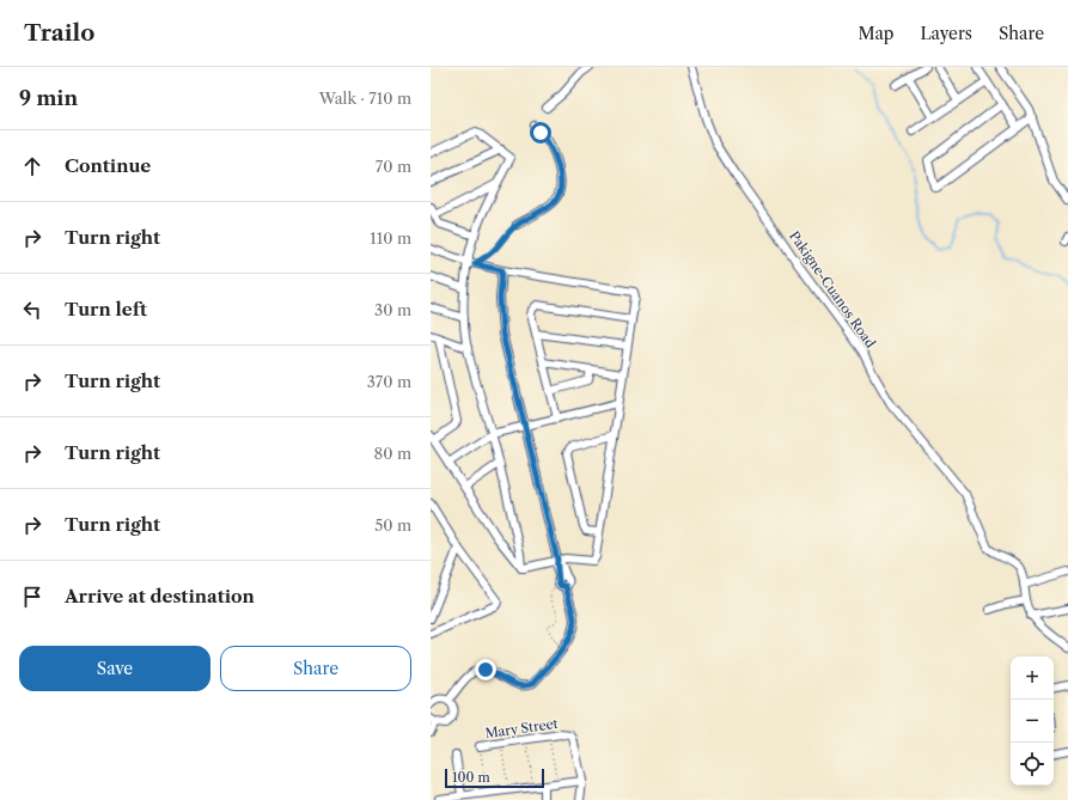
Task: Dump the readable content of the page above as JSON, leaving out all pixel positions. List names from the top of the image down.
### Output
{
  "streets": {
    "street": ["Pakigne-Cuanos Road", "Mary Street"]
  },
  "scale_bar": "100 m",
  "page": {
    "header": "Trailo",
    "nav": ["Map", "Layers", "Share"],
    "heading": ["9 min", "Walk · 710 m"],
    "list": [
      ["Continue", "70 m"],
      ["Turn right", "110 m"],
      ["Turn left", "30 m"],
      ["Turn right", "370 m"],
      ["Turn right", "80 m"],
      ["Turn right", "50 m"],
      "Arrive at destination"
    ],
    "buttons": ["Save", "Share"],
    "map_buttons": ["+", "−"],
    "scale": "100 m"
  }
}
